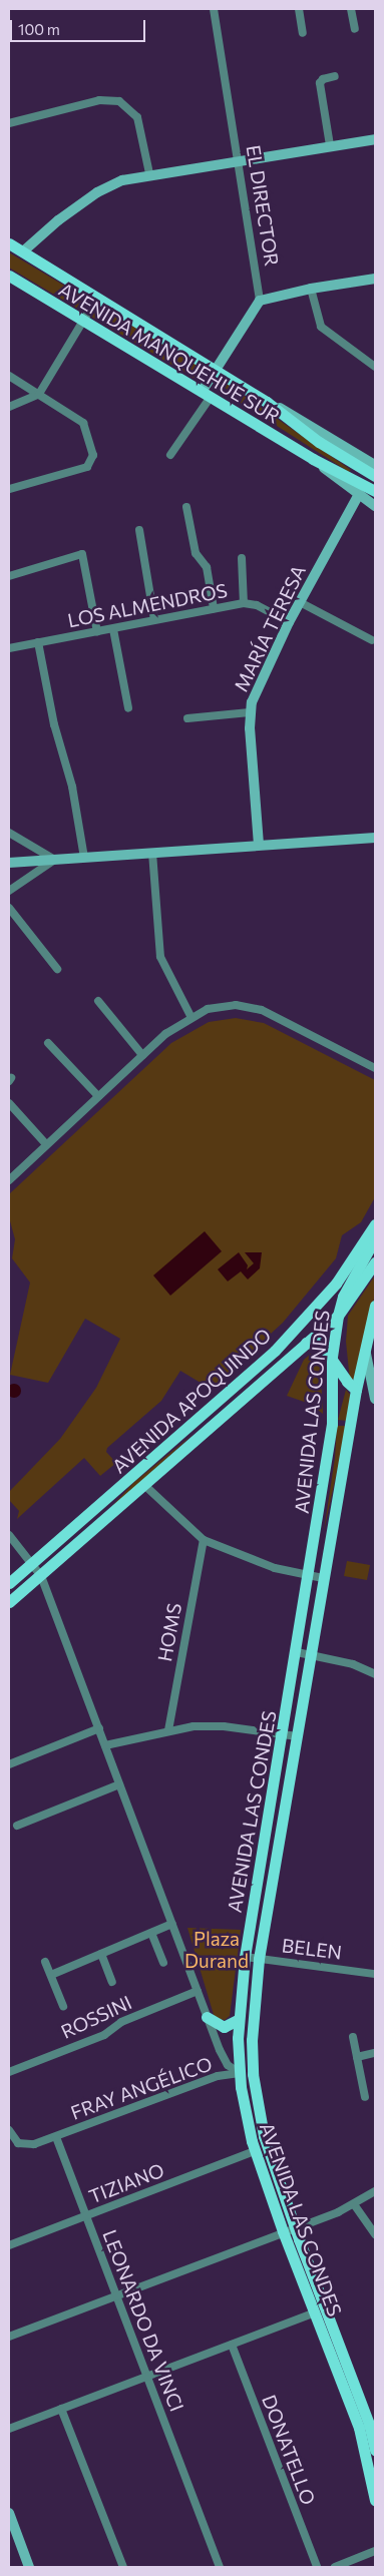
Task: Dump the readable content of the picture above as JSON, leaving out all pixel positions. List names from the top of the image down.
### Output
{
  "streets": {
    "main road": ["AVENIDA MANQUEHUE SUR", "AVENIDA APOQUINDO", "AVENIDA LAS CONDES"],
    "street": [
      "EL DIRECTOR",
      "LOS ALMENDROS",
      "MARÍA TERESA",
      "HOMS",
      "BELEN",
      "ROSSINI",
      "FRAY ANGÉLICO",
      "TIZIANO",
      "LEONARDO DA VINCI",
      "DONATELLO"
    ]
  },
  "crossings": [
    ["AVENIDA MANQUEHUE SUR", "MARÍA TERESA"],
    ["LOS ALMENDROS", "MARÍA TERESA"],
    ["AVENIDA APOQUINDO", "AVENIDA LAS CONDES"],
    ["AVENIDA LAS CONDES", "BELEN"],
    ["AVENIDA LAS CONDES", "FRAY ANGÉLICO"],
    ["AVENIDA LAS CONDES", "TIZIANO"],
    ["FRAY ANGÉLICO", "LEONARDO DA VINCI"],
    ["TIZIANO", "LEONARDO DA VINCI"]
  ],
  "parks": ["Plaza Durand"],
  "scale_bar": "100 m"
}
